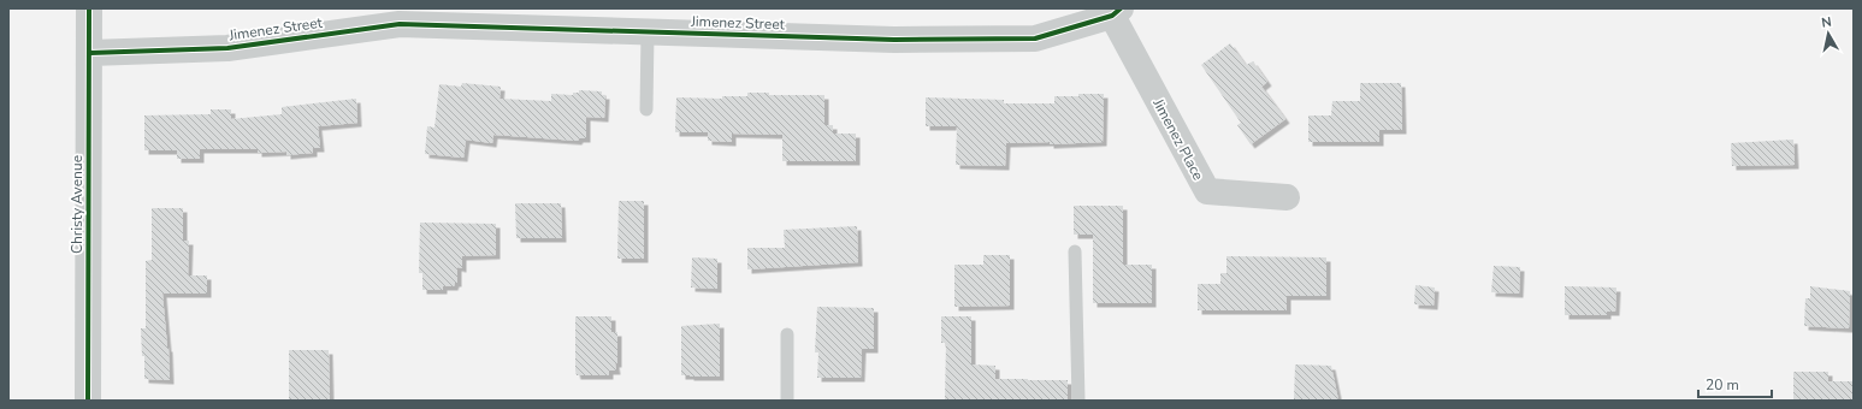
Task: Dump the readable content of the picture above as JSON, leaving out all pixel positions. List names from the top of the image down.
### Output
{
  "streets": {
    "street": ["Jimenez Street", "Jimenez Place", "Christy Avenue"]
  },
  "crossings": [
    ["Jimenez Street", "Jimenez Place"],
    ["Jimenez Street", "Christy Avenue"]
  ],
  "scale_bar": "20 m",
  "north": "top"
}
